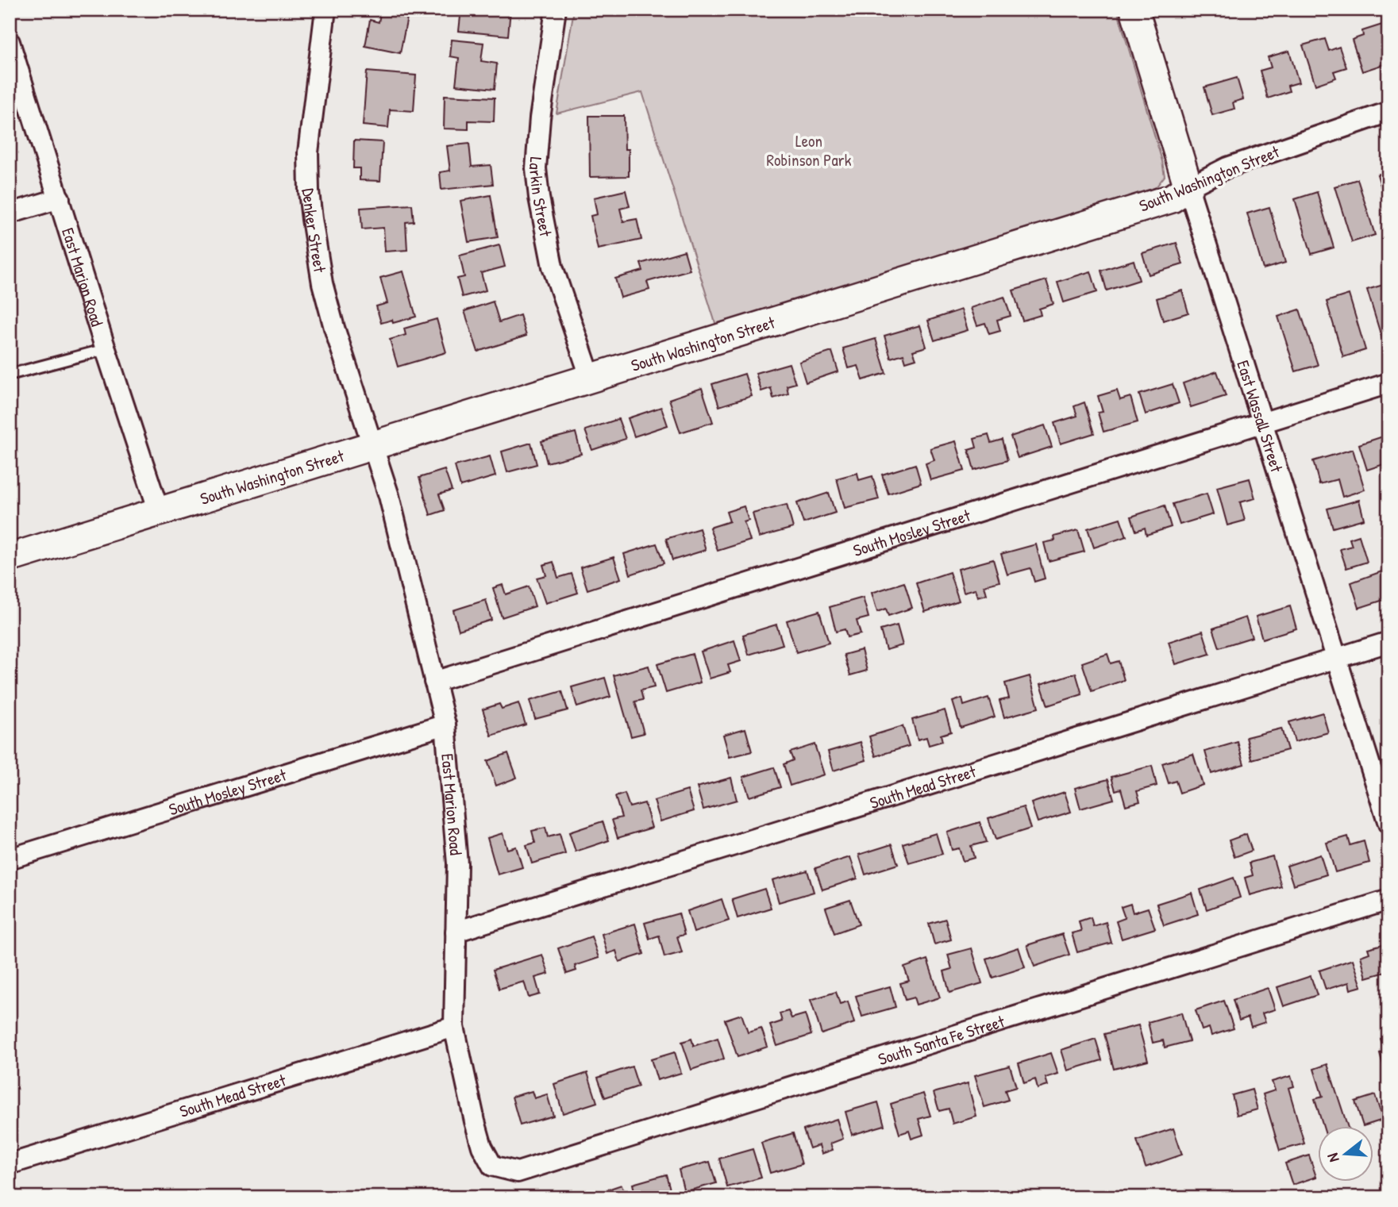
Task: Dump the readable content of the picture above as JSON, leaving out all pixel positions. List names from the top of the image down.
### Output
{
  "streets": {
    "street": [
      "South Washington Street",
      "Larkin Street",
      "Denker Street",
      "East Marion Road",
      "East Wassall Street",
      "South Mosley Street",
      "South Mead Street",
      "South Santa Fe Street"
    ]
  },
  "crossings": [
    ["South Washington Street", "Larkin Street"],
    ["South Washington Street", "Denker Street"],
    ["South Washington Street", "East Marion Road"],
    ["South Washington Street", "East Wassall Street"],
    ["Denker Street", "East Marion Road"],
    ["East Marion Road", "South Mosley Street"],
    ["East Marion Road", "South Mead Street"],
    ["East Marion Road", "South Santa Fe Street"],
    ["East Wassall Street", "South Mosley Street"],
    ["East Wassall Street", "South Mead Street"]
  ],
  "parks": ["Leon Robinson Park"],
  "north": "left"
}
